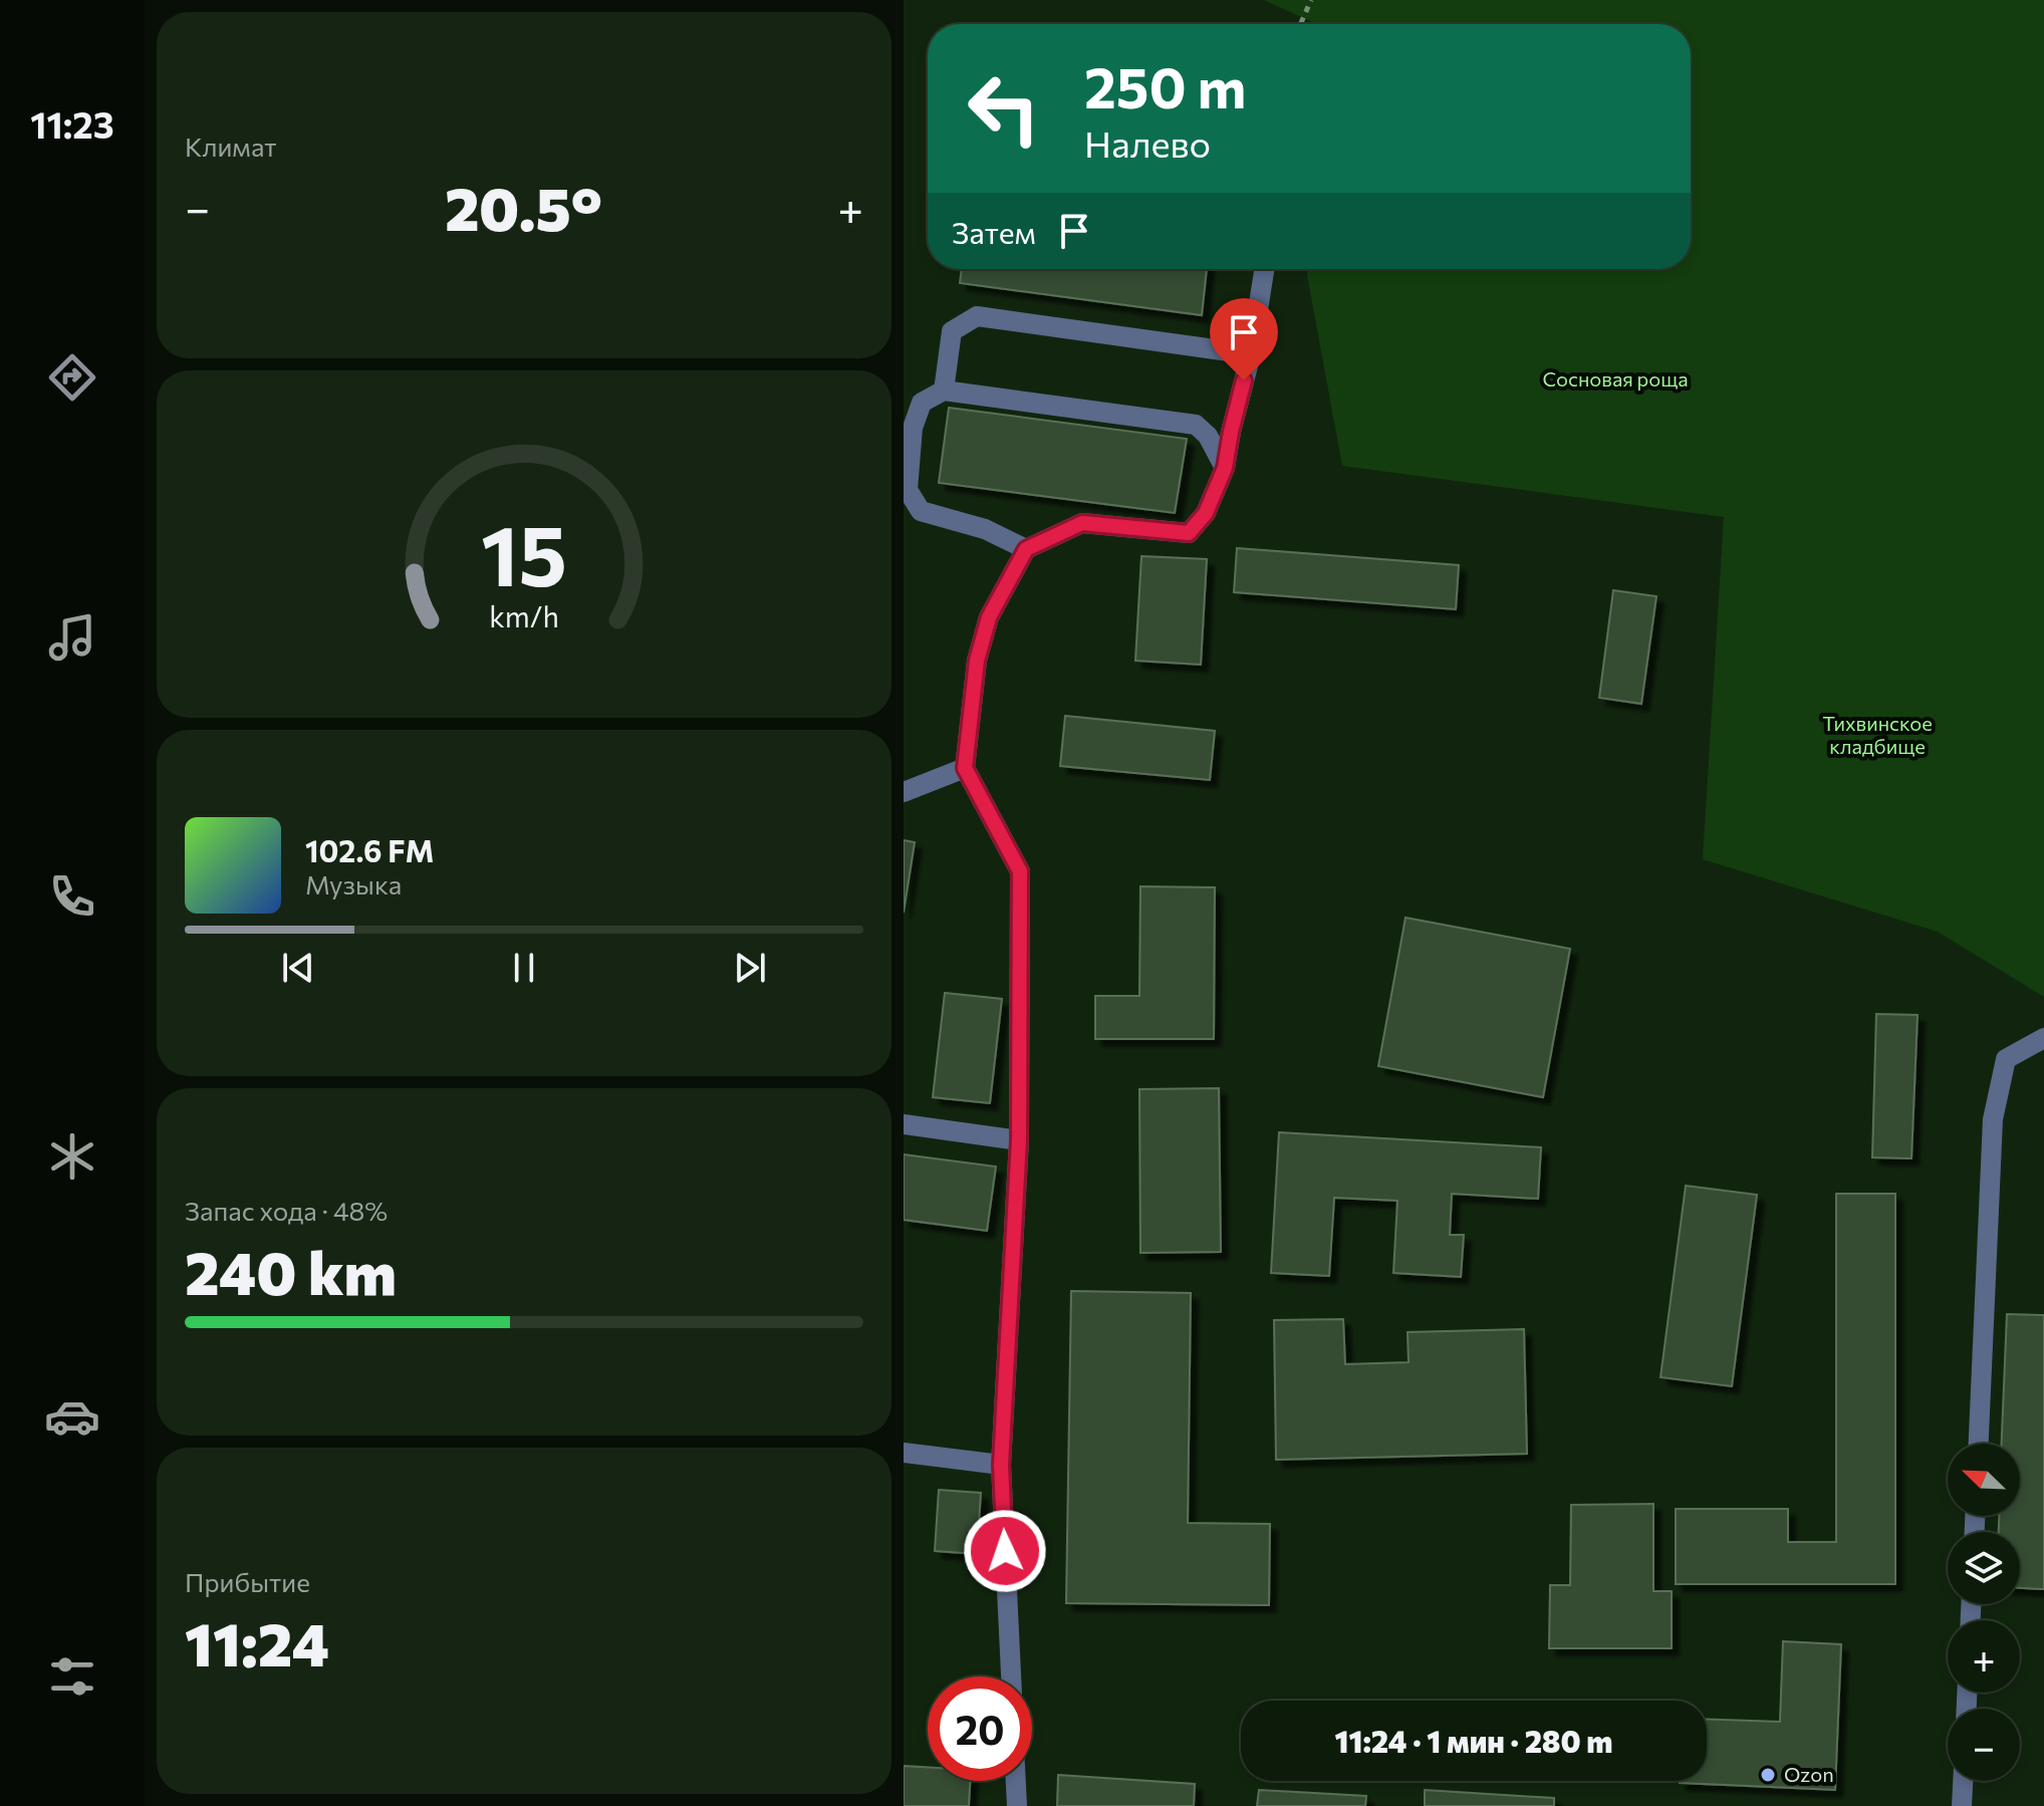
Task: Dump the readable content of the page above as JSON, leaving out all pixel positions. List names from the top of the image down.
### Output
{
  "parks": ["Сосновая роща", "Тихвинское кладбище"],
  "places": ["Ozon"],
  "north": "top left",
  "page": {
    "tabs": "11:23",
    "tile": [
      "Климат",
      ["Запас хода · 48%", "240 km"],
      ["Прибытие", "11:24"]
    ],
    "turn": ["250 m", "Налево"],
    "heat": ["−", "20.5°", "+"],
    "then": "Затем",
    "song": ["102.6 FM", "Музыка"],
    "map_buttons": ["+", "−"],
    "limit": "20",
    "trip": "11:24 · 1 мин · 280 m",
    "gauge": ["15", "km/h"]
  }
}
